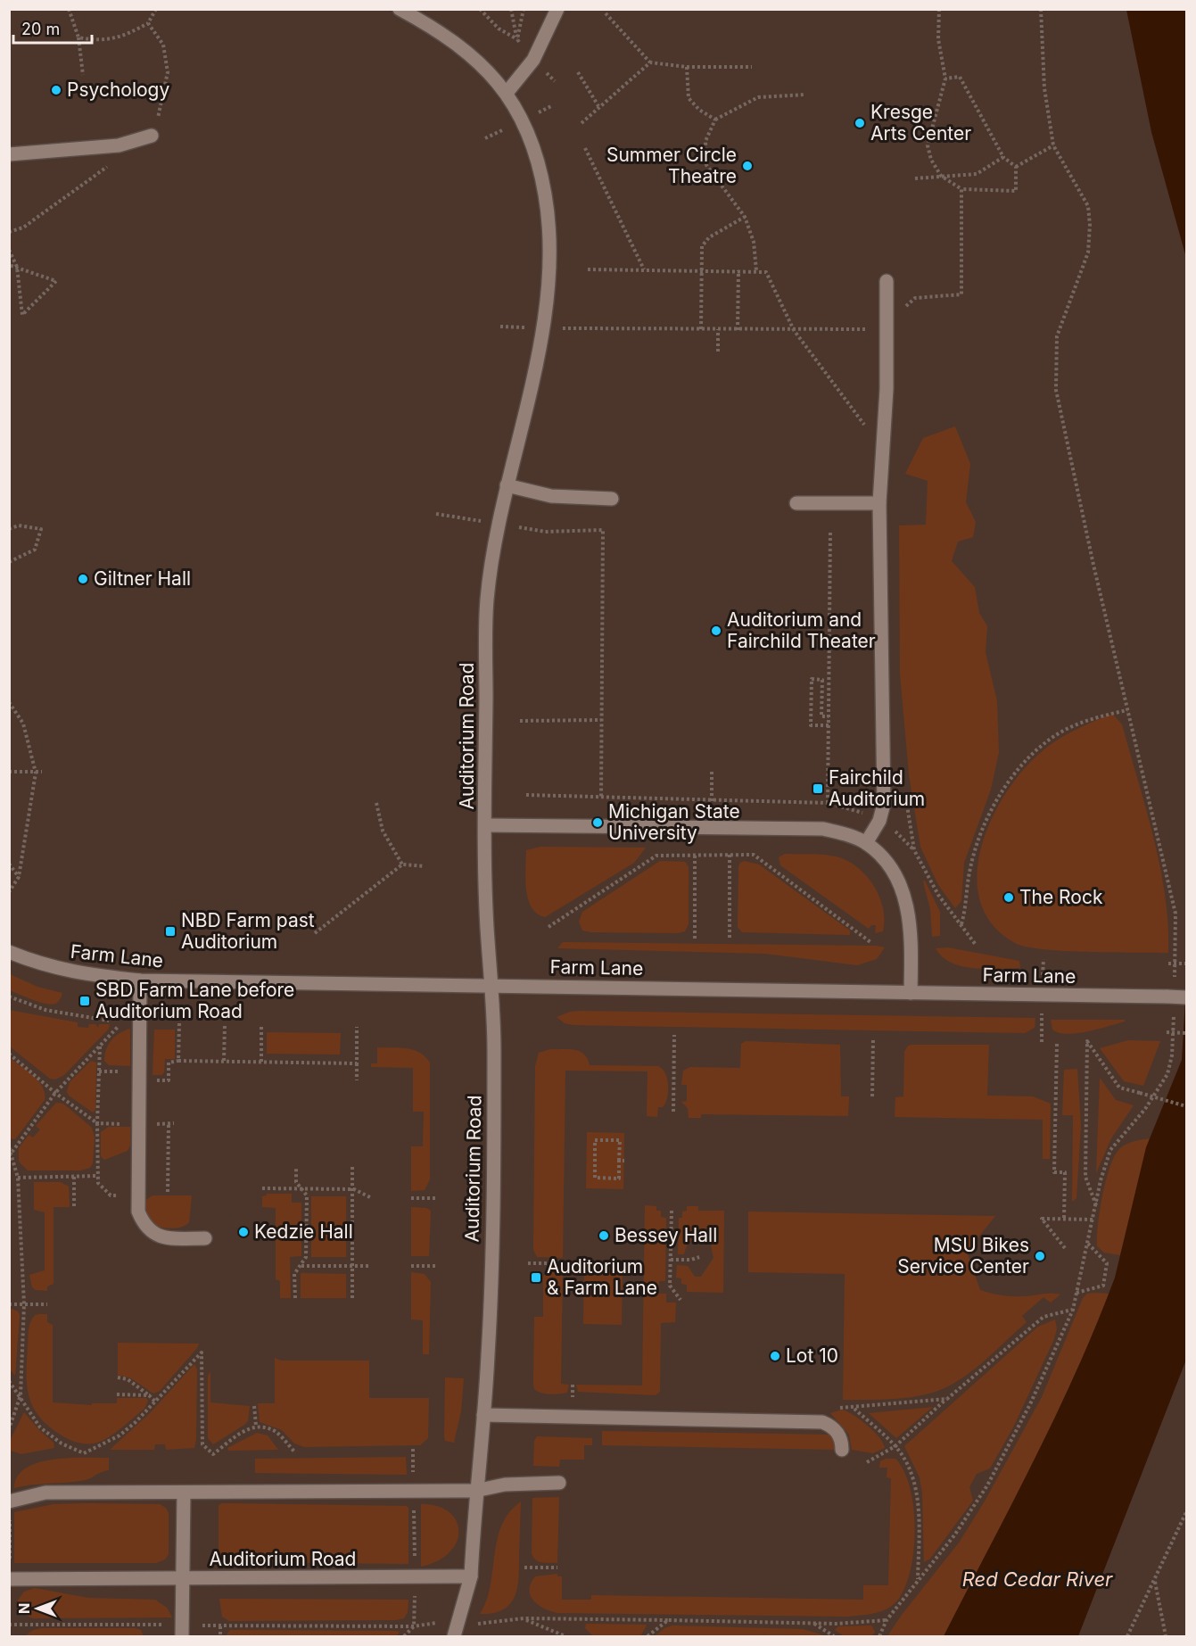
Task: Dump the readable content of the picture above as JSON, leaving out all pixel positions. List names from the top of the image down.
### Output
{
  "streets": {
    "street": ["Auditorium Road", "Farm Lane"]
  },
  "crossings": [
    ["Auditorium Road", "Farm Lane"]
  ],
  "water": ["Red Cedar River"],
  "places": {
    "other": [
      "Psychology",
      "Kresge Arts Center",
      "Summer Circle Theatre",
      "Giltner Hall",
      "Auditorium and Fairchild Theater",
      "Michigan State University",
      "The Rock",
      "Kedzie Hall",
      "Bessey Hall",
      "MSU Bikes Service Center",
      "Lot 10"
    ],
    "transit": [
      "Fairchild Auditorium",
      "NBD Farm past Auditorium",
      "SBD Farm Lane before Auditorium Road",
      "Auditorium & Farm Lane"
    ]
  },
  "scale_bar": "20 m",
  "north": "left"
}
